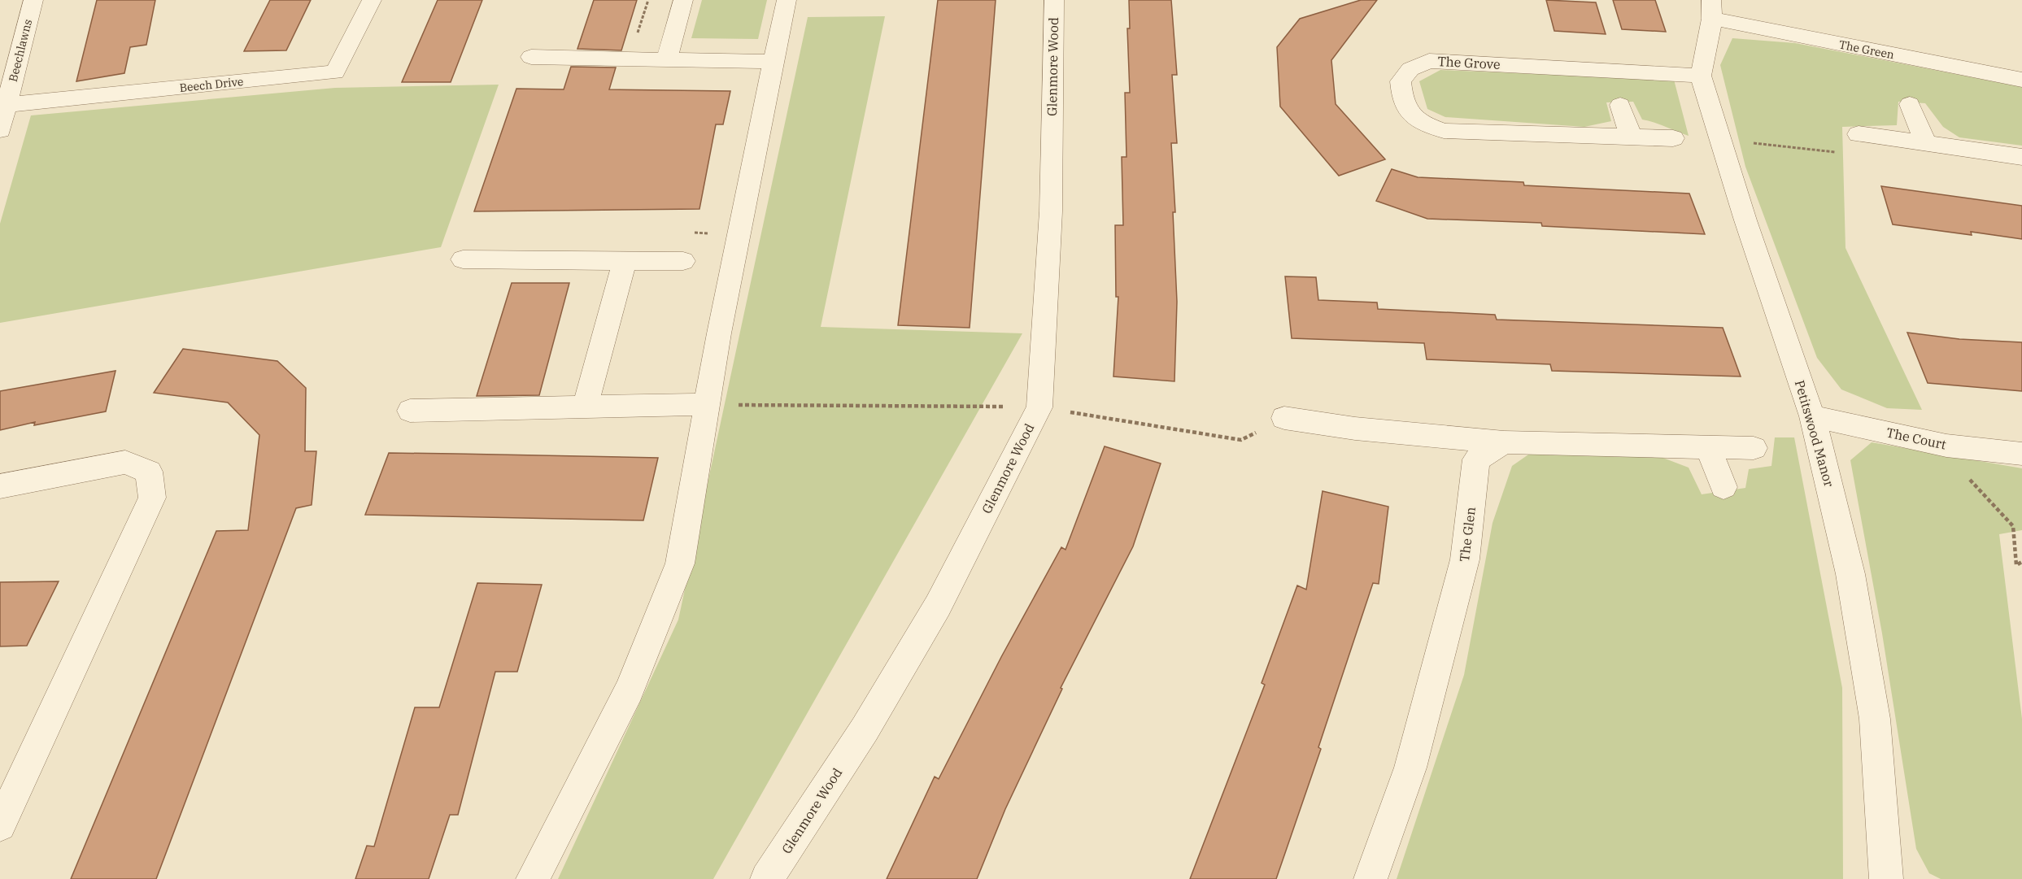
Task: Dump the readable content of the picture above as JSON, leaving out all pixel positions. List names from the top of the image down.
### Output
{
  "streets": {
    "street": [
      "The Green",
      "Beechlawns",
      "The Grove",
      "Glenmore Wood",
      "Beech Drive",
      "Petitswood Manor",
      "The Court",
      "The Glen"
    ]
  },
  "crossings": [
    ["The Green", "Petitswood Manor"],
    ["Beechlawns", "Beech Drive"],
    ["The Grove", "Petitswood Manor"],
    ["Petitswood Manor", "The Court"]
  ]
}
